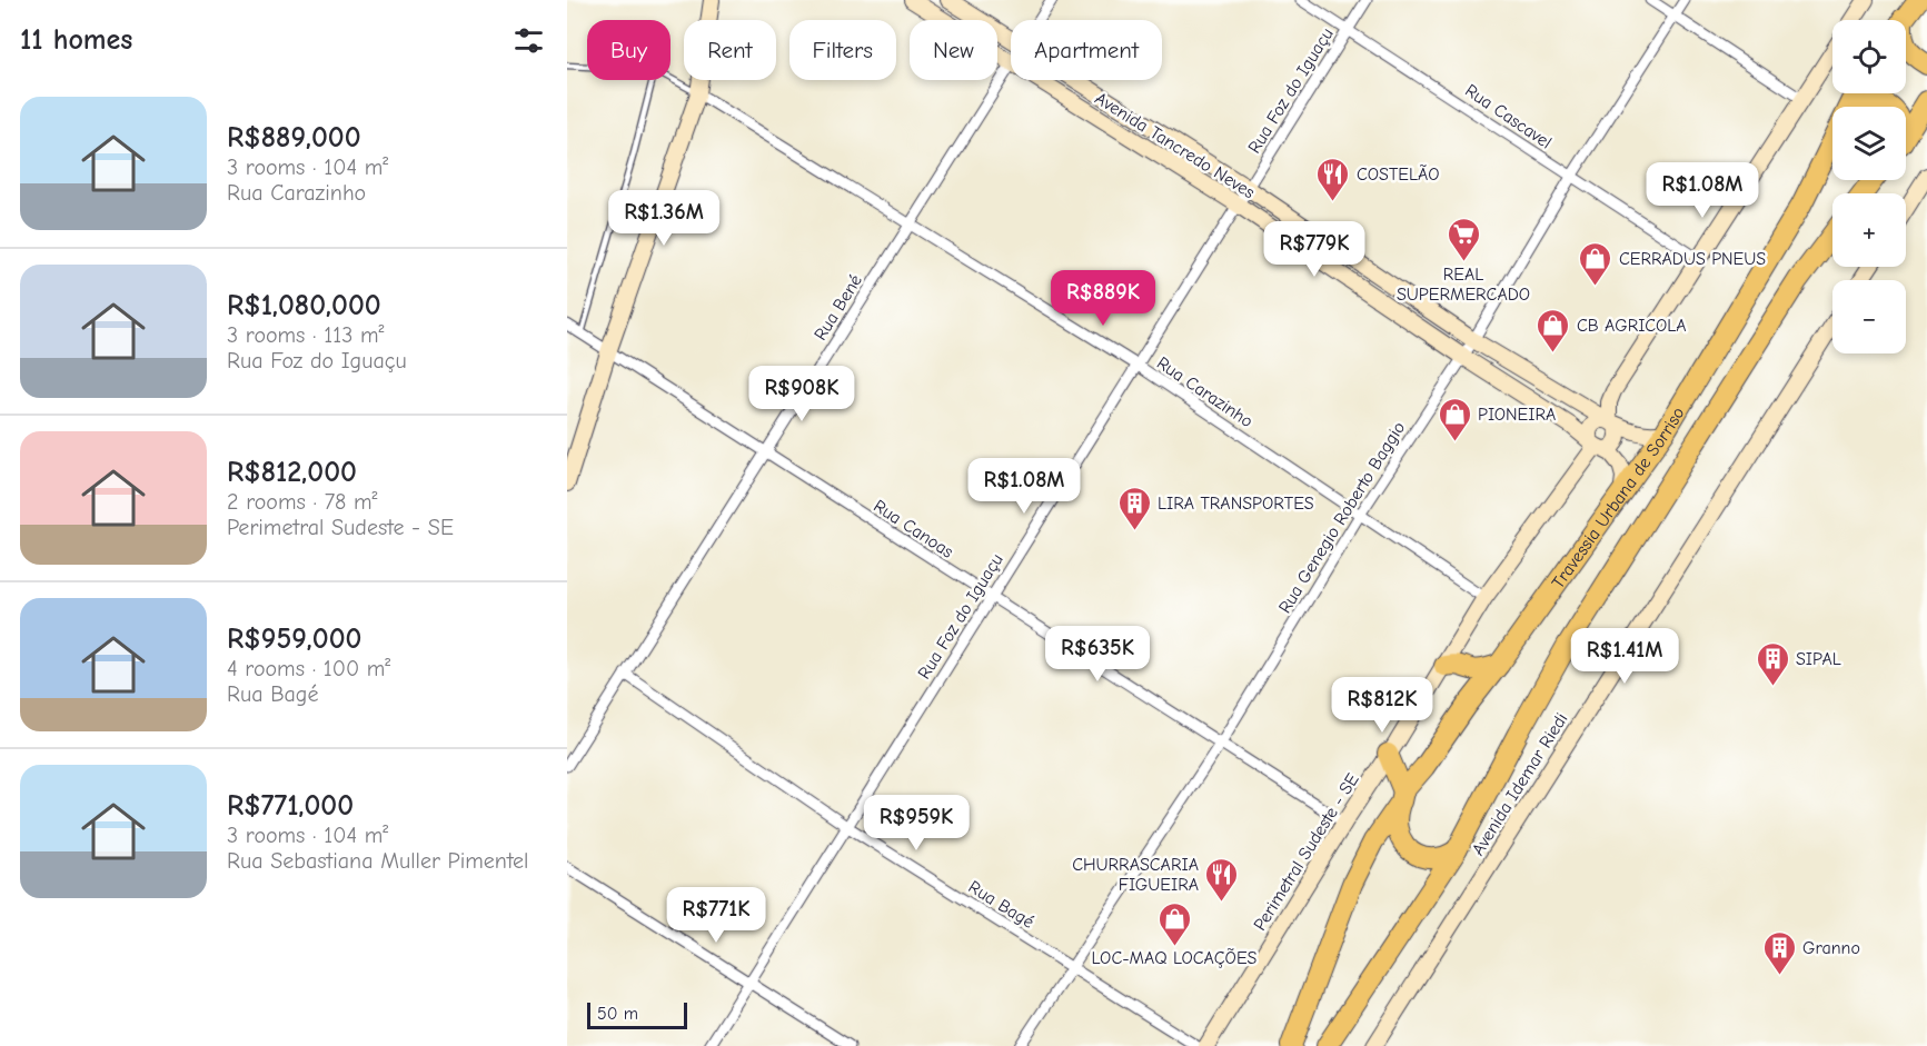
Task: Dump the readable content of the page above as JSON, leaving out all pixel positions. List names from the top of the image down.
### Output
{
  "streets": {
    "highway": ["Travessia Urbana de Sorriso"],
    "street": [
      "Rua Foz do Iguaçu",
      "Rua Cascavel",
      "Avenida Tancredo Neves",
      "Rua Bené",
      "Rua Carazinho",
      "Rua Genegio Roberto Baggio",
      "Rua Canoas",
      "Avenida Idemar Riedi",
      "Perimetral Sudeste - SE",
      "Rua Bagé"
    ]
  },
  "crossings": [
    ["Rua Foz do Iguaçu", "Rua Cascavel"],
    ["Rua Foz do Iguaçu", "Avenida Tancredo Neves"],
    ["Rua Foz do Iguaçu", "Rua Carazinho"],
    ["Rua Foz do Iguaçu", "Rua Canoas"],
    ["Rua Foz do Iguaçu", "Rua Bagé"],
    ["Rua Cascavel", "Rua Genegio Roberto Baggio"],
    ["Avenida Tancredo Neves", "Rua Bené"],
    ["Avenida Tancredo Neves", "Travessia Urbana de Sorriso"],
    ["Avenida Tancredo Neves", "Rua Genegio Roberto Baggio"],
    ["Avenida Tancredo Neves", "Perimetral Sudeste - SE"],
    ["Rua Bené", "Rua Carazinho"],
    ["Rua Bené", "Rua Canoas"],
    ["Rua Bené", "Rua Bagé"],
    ["Rua Carazinho", "Rua Genegio Roberto Baggio"],
    ["Rua Carazinho", "Perimetral Sudeste - SE"],
    ["Rua Genegio Roberto Baggio", "Rua Canoas"],
    ["Rua Genegio Roberto Baggio", "Rua Bagé"],
    ["Rua Canoas", "Perimetral Sudeste - SE"]
  ],
  "places": {
    "restaurant": ["COSTELÃO", "CHURRASCARIA FIGUEIRA"],
    "supermarket": ["REAL SUPERMERCADO"],
    "shop": [
      "CERRADUS PNEUS",
      "CB AGRICOLA",
      "PIONEIRA",
      "LOC-MAQ LOCAÇÕES"
    ],
    "building": ["LIRA TRANSPORTES", "SIPAL", "Granno"]
  },
  "scale_bar": "50 m",
  "page": {
    "heading": "11 homes",
    "map_buttons": ["+", "−"],
    "chip": [
      "Buy",
      "Rent",
      "Filters",
      "New",
      "Apartment"
    ],
    "list": [
      {
        "name": "R$889,000",
        "note": "3 rooms · 104 m² · Rua Carazinho"
      },
      {
        "name": "R$1,080,000",
        "note": "3 rooms · 113 m² · Rua Foz do Iguaçu"
      },
      {
        "name": "R$812,000",
        "note": "2 rooms · 78 m² · Perimetral Sudeste - SE"
      },
      {
        "name": "R$959,000",
        "note": "4 rooms · 100 m² · Rua Bagé"
      },
      {
        "name": "R$771,000",
        "note": "3 rooms · 104 m² · Rua Sebastiana Muller Pimentel"
      }
    ],
    "price": [
      "R$1.08M",
      "R$1.36M",
      "R$779K",
      "R$889K",
      "R$908K",
      "R$1.08M",
      "R$635K",
      "R$1.41M",
      "R$812K",
      "R$959K",
      "R$771K"
    ],
    "scale": "50 m"
  }
}
